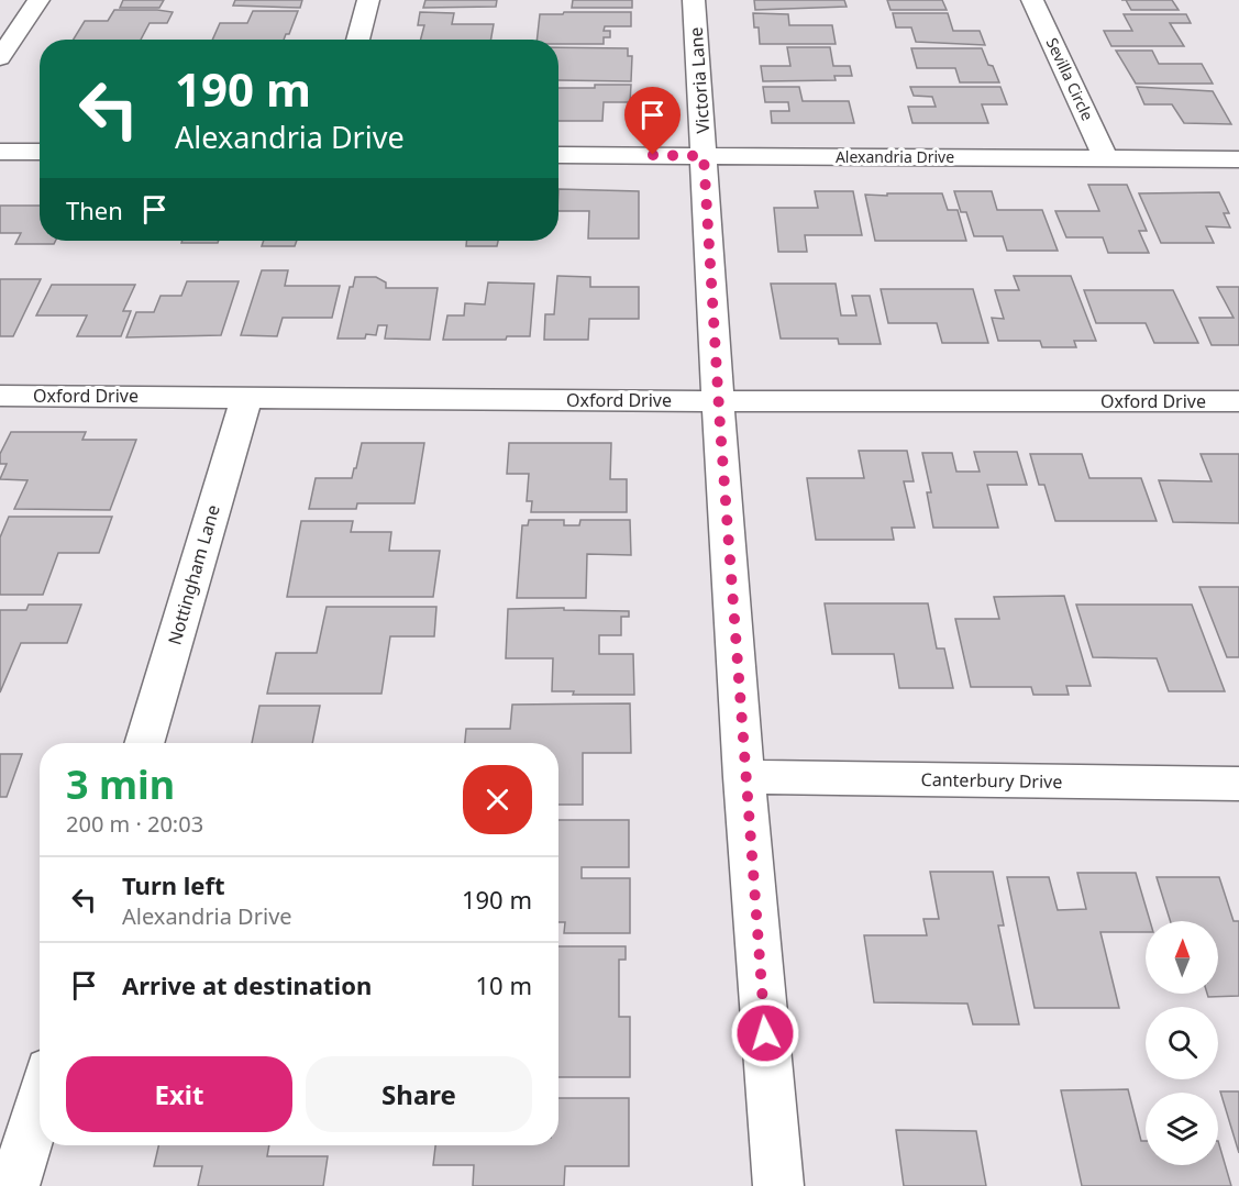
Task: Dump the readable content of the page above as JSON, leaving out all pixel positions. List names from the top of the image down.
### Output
{
  "streets": {
    "street": [
      "Sevilla Circle",
      "Victoria Lane",
      "Alexandria Drive",
      "Oxford Drive",
      "Nottingham Lane",
      "Canterbury Drive"
    ]
  },
  "crossings": [
    ["Sevilla Circle", "Alexandria Drive"],
    ["Victoria Lane", "Alexandria Drive"],
    ["Victoria Lane", "Oxford Drive"],
    ["Victoria Lane", "Canterbury Drive"],
    ["Oxford Drive", "Nottingham Lane"]
  ],
  "north": "top",
  "page": {
    "turn": ["190 m", "Alexandria Drive"],
    "then": "Then",
    "heading": ["3 min", "200 m · 20:03"],
    "list": [
      {
        "name": "Turn left",
        "note": "Alexandria Drive",
        "value": "190 m"
      },
      {
        "name": "Arrive at destination",
        "value": "10 m"
      }
    ],
    "buttons": ["Exit", "Share"]
  }
}
